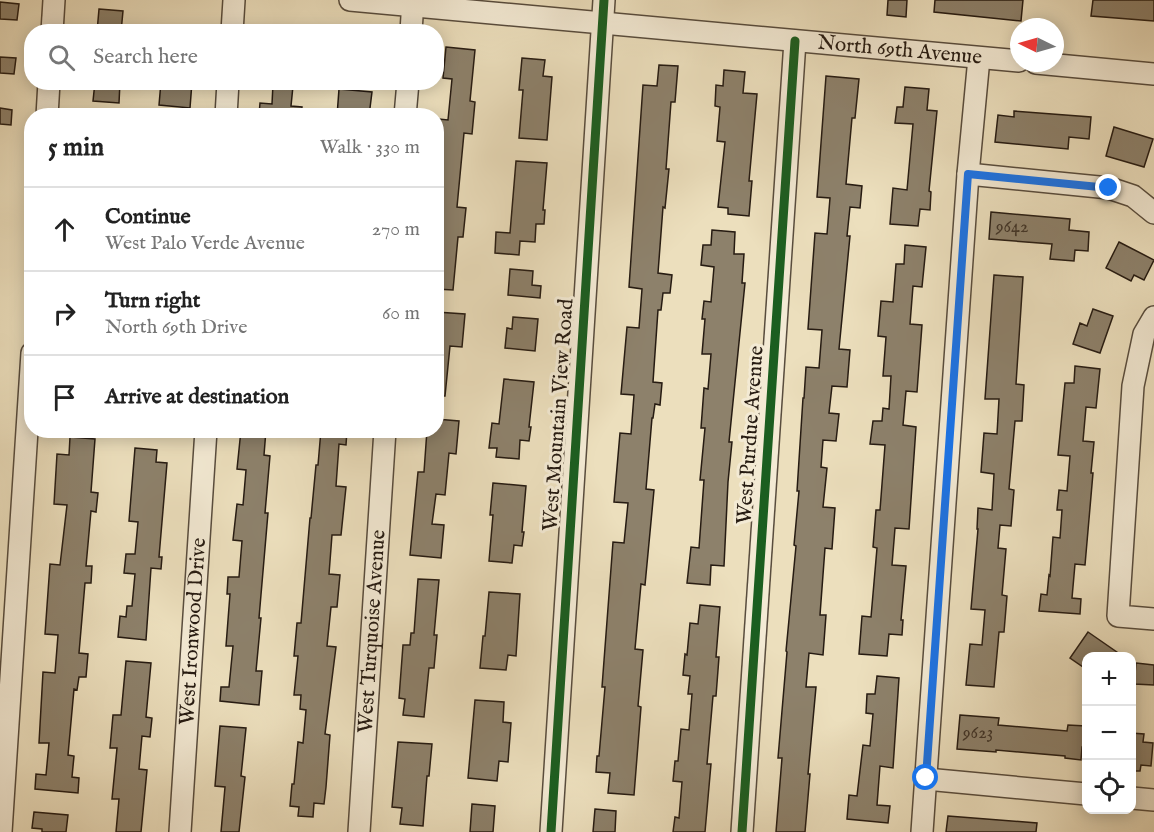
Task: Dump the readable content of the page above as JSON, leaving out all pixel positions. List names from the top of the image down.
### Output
{
  "streets": {
    "street": [
      "North 69th Avenue",
      "West Mountain View Road",
      "West Purdue Avenue",
      "West Ironwood Drive",
      "West Turquoise Avenue"
    ]
  },
  "crossings": [
    ["North 69th Avenue", "West Mountain View Road"],
    ["North 69th Avenue", "West Purdue Avenue"]
  ],
  "house_numbers": ["9642", "9623"],
  "north": "left",
  "page": {
    "search": "Search here",
    "heading": ["5 min", "Walk · 330 m"],
    "list": [
      ["Continue", "West Palo Verde Avenue", "270 m"],
      ["Turn right", "North 69th Drive", "60 m"],
      "Arrive at destination"
    ],
    "map_buttons": ["+", "−"]
  }
}
